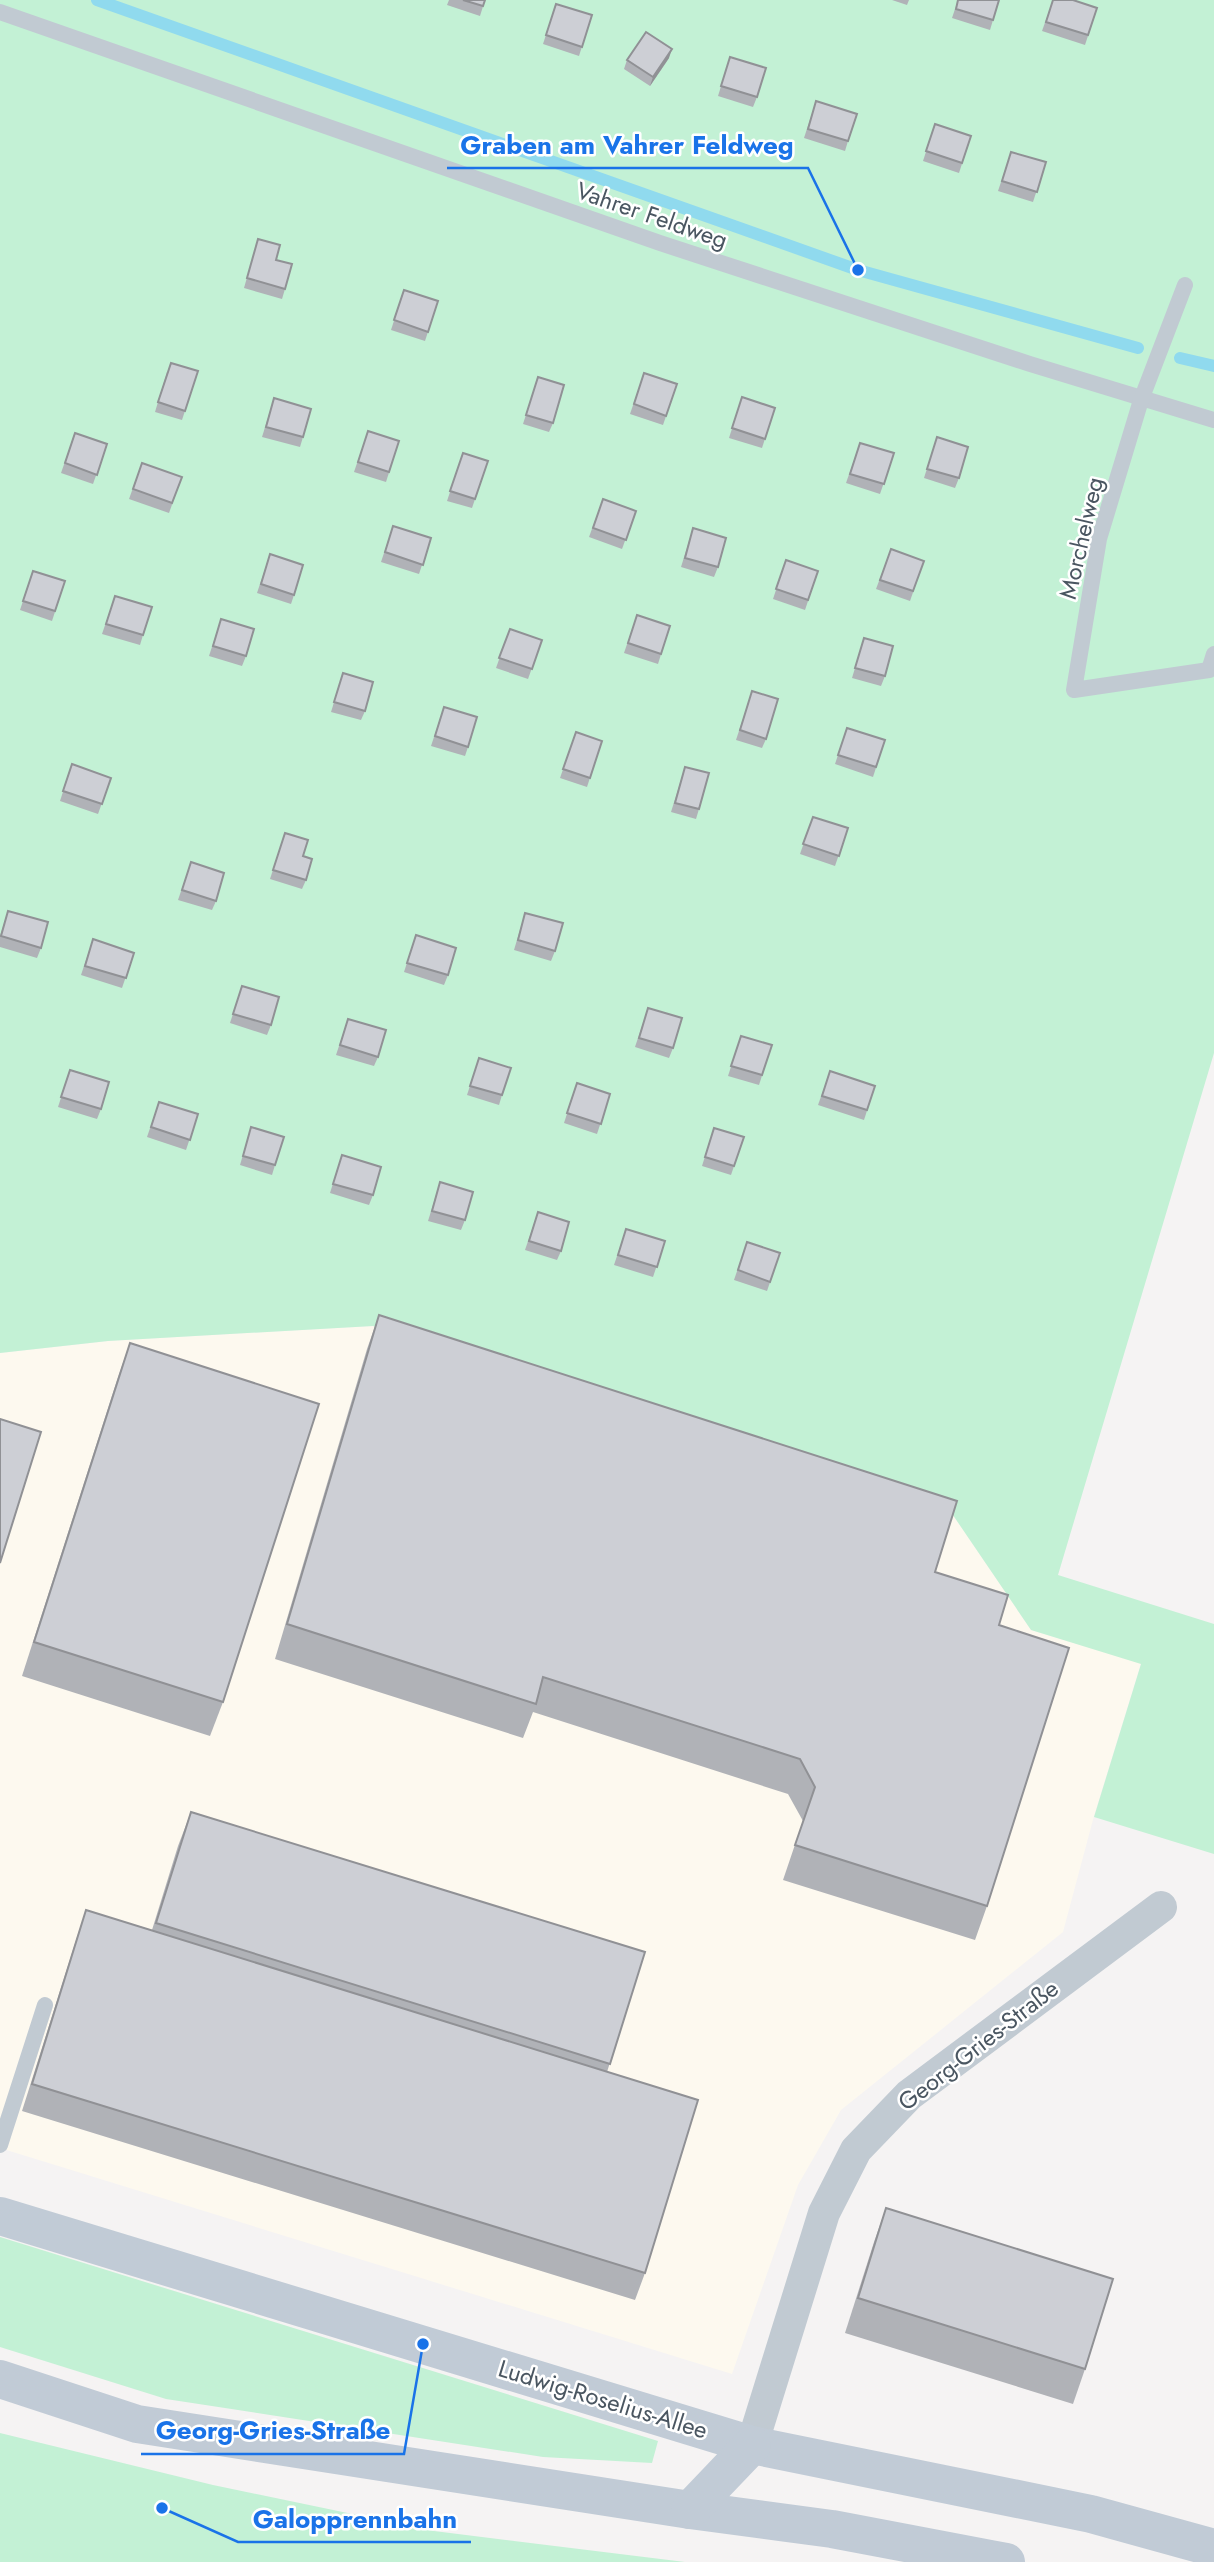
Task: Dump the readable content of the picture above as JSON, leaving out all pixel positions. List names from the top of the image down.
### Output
{
  "streets": {
    "main road": ["Georg-Gries-Straße", "Ludwig-Roselius-Allee"],
    "lane": ["Vahrer Feldweg", "Morchelweg"]
  },
  "crossings": [
    ["Vahrer Feldweg", "Morchelweg"],
    ["Georg-Gries-Straße", "Ludwig-Roselius-Allee"]
  ],
  "places": ["Graben am Vahrer Feldweg", "Georg-Gries-Straße", "Galopprennbahn"]
}
